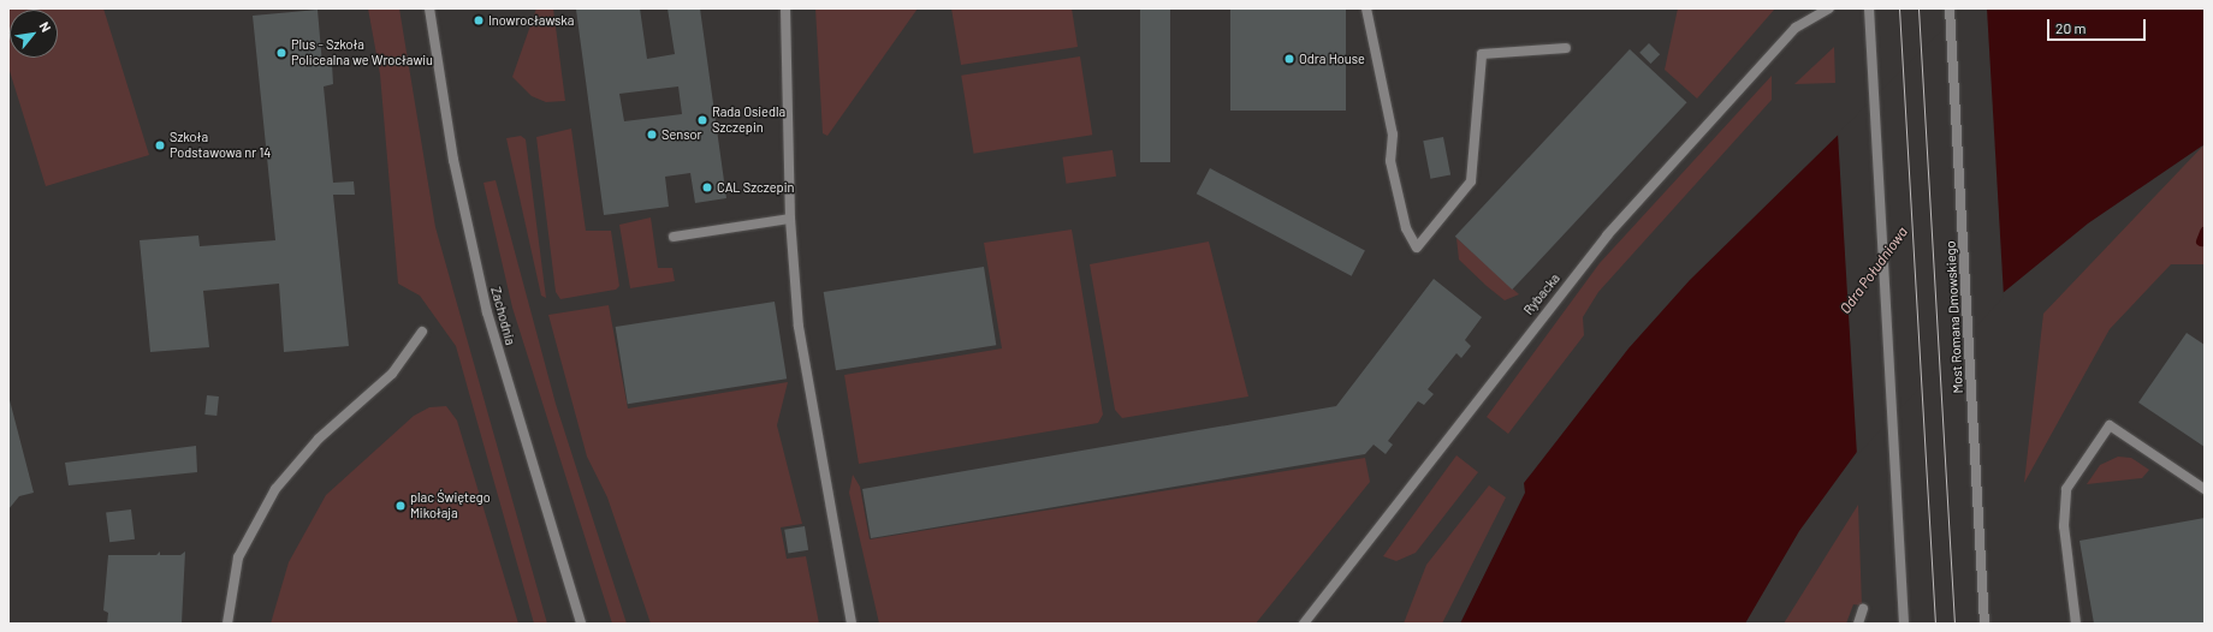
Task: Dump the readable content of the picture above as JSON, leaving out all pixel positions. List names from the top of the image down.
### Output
{
  "streets": {
    "street": ["Rybacka", "Zachodnia", "Most Romana Dmowskiego"]
  },
  "water": ["Odra Południowa"],
  "places": [
    "Inowrocławska",
    "Plus - Szkoła Policealna we Wrocławiu",
    "Odra House",
    "Rada Osiedla Szczepin",
    "Sensor",
    "Szkoła Podstawowa nr 14",
    "CAL Szczepin",
    "plac Świętego Mikołaja"
  ],
  "scale_bar": "20 m",
  "north": "top right"
}
